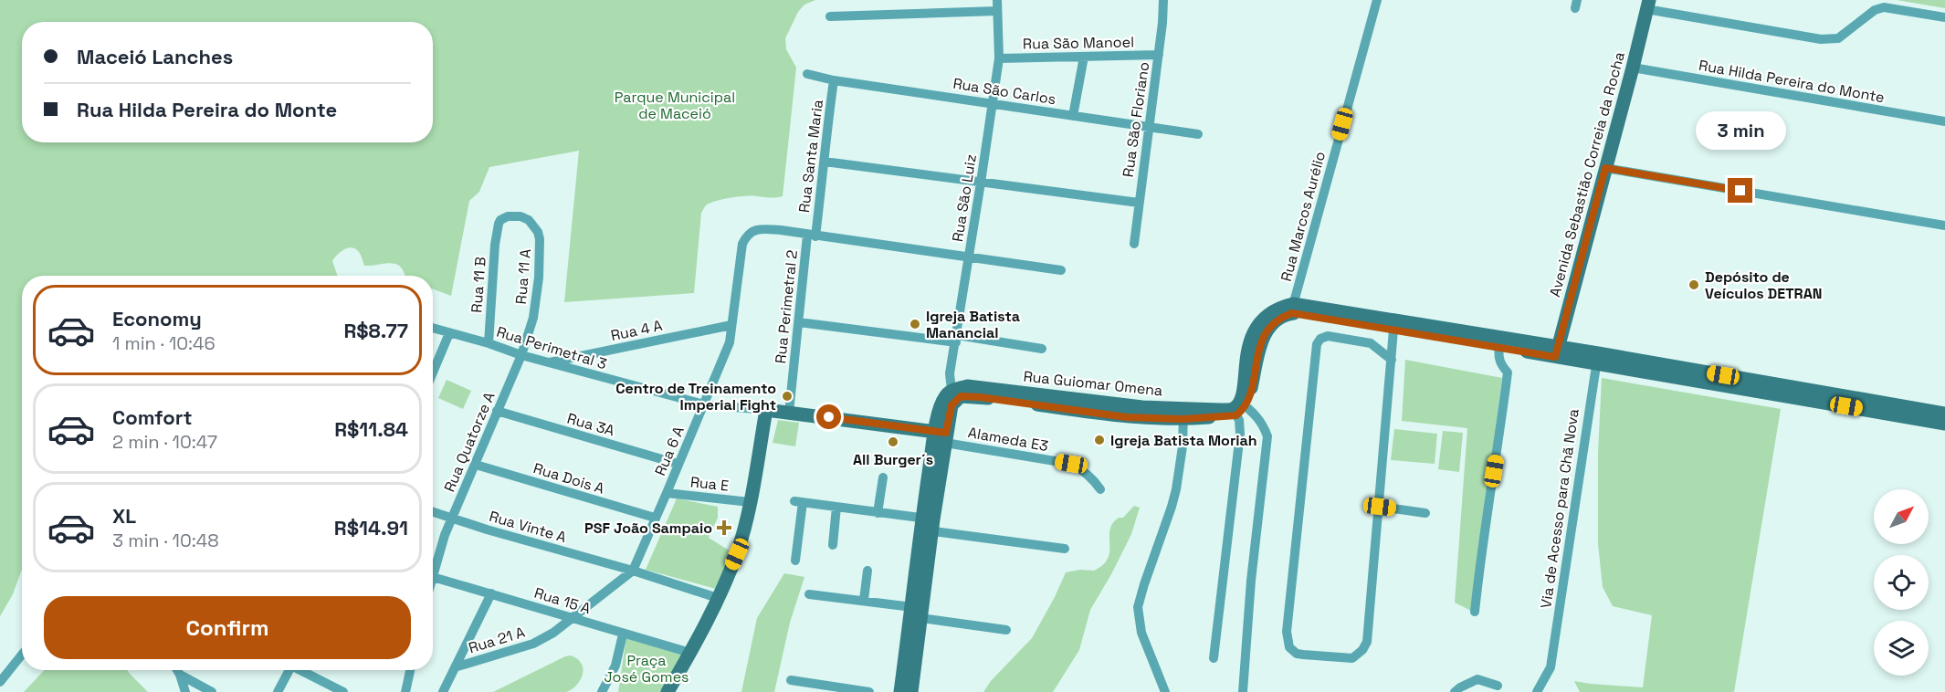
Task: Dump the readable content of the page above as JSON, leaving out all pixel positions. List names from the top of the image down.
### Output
{
  "streets": {
    "street": [
      "Rua São Manoel",
      "Rua Hilda Pereira do Monte",
      "Rua São Carlos",
      "Rua São Floriano",
      "Rua Santa Maria",
      "Avenida Sebastião Correia da Rocha",
      "Rua São Luiz",
      "Rua Marcos Aurélio",
      "Rua 11 A",
      "Rua 11 B",
      "Rua Perimetral 2",
      "Rua 4 A",
      "Rua Perimetral 3",
      "Rua Guiomar Omena",
      "Rua 3A",
      "Alameda E3",
      "Rua Quatorze A",
      "Rua 6 A",
      "Rua Dois A",
      "Rua E",
      "Via de Acesso para Chã Nova",
      "Rua Vinte A",
      "Rua 15 A",
      "Rua 21 A"
    ]
  },
  "crossings": [
    ["Rua São Manoel", "Rua São Floriano"],
    ["Rua São Manoel", "Rua São Luiz"],
    ["Rua Hilda Pereira do Monte", "Avenida Sebastião Correia da Rocha"],
    ["Rua São Carlos", "Rua São Floriano"],
    ["Rua São Carlos", "Rua Santa Maria"],
    ["Rua São Carlos", "Rua São Luiz"],
    ["Rua Santa Maria", "Rua Perimetral 2"],
    ["Rua Santa Maria", "Rua 6 A"],
    ["Rua São Luiz", "Rua Guiomar Omena"],
    ["Rua São Luiz", "Rua 6 A"],
    ["Rua 11 A", "Rua 11 B"],
    ["Rua 11 A", "Rua Perimetral 3"],
    ["Rua 11 A", "Rua Quatorze A"],
    ["Rua 11 B", "Rua Perimetral 3"],
    ["Rua Perimetral 2", "Rua 6 A"],
    ["Rua 4 A", "Rua Perimetral 3"],
    ["Rua 4 A", "Rua 6 A"],
    ["Rua Perimetral 3", "Rua Quatorze A"],
    ["Rua Perimetral 3", "Rua 6 A"],
    ["Rua 3A", "Rua Quatorze A"],
    ["Rua 3A", "Rua 6 A"],
    ["Rua Quatorze A", "Rua Dois A"],
    ["Rua Quatorze A", "Rua Vinte A"],
    ["Rua 6 A", "Rua Dois A"],
    ["Rua 6 A", "Rua E"],
    ["Rua 6 A", "Rua Vinte A"],
    ["Rua 6 A", "Rua 15 A"],
    ["Rua 6 A", "Rua 21 A"],
    ["Rua 15 A", "Rua 21 A"]
  ],
  "parks": ["Parque Municipal de Maceió", "Praça José Gomes"],
  "places": {
    "other": [
      "Depósito de Veículos DETRAN",
      "Igreja Batista Manancial",
      "Centro de Treinamento Imperial Fight",
      "Igreja Batista Moriah",
      "All Burger´s"
    ],
    "health": ["PSF João Sampaio"]
  },
  "north": "top right",
  "page": {
    "banner": ["Maceió Lanches", "Rua Hilda Pereira do Monte"],
    "bubble": "3 min",
    "list": [
      {
        "name": "Economy",
        "note": "1 min · 10:46",
        "value": "R$8.77"
      },
      {
        "name": "Comfort",
        "note": "2 min · 10:47",
        "value": "R$11.84"
      },
      {
        "name": "XL",
        "note": "3 min · 10:48",
        "value": "R$14.91"
      }
    ],
    "buttons": "Confirm"
  }
}
